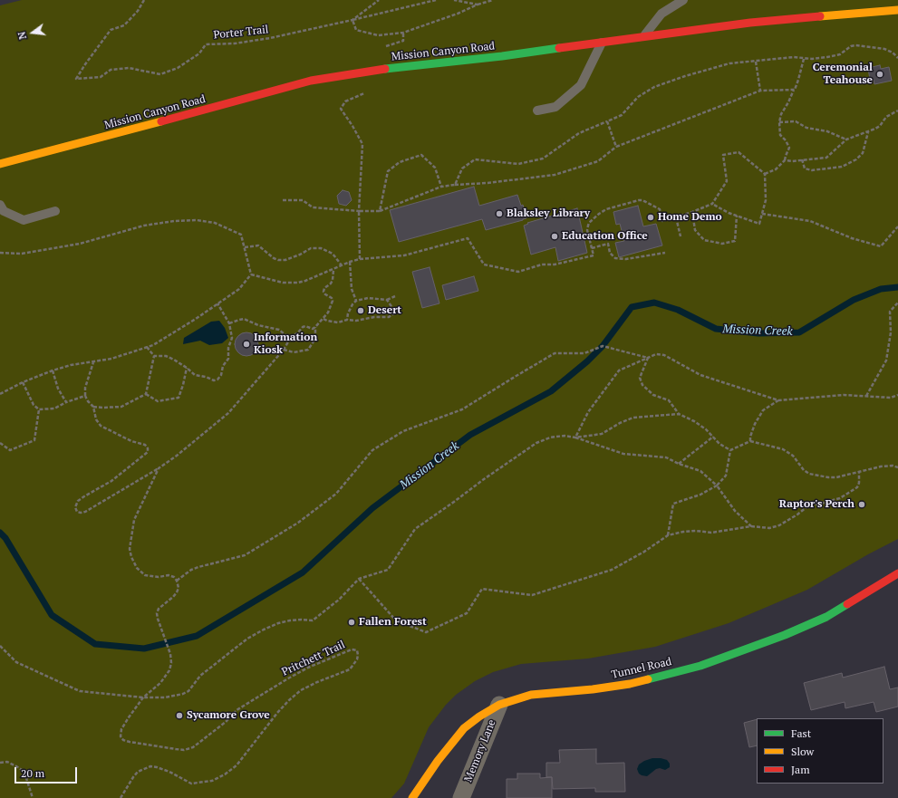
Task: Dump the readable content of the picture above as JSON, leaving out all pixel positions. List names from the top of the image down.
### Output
{
  "streets": {
    "street": ["Mission Canyon Road", "Tunnel Road", "Memory Lane"],
    "path": ["Porter Trail", "Pritchett Trail"]
  },
  "crossings": [
    ["Tunnel Road", "Memory Lane"]
  ],
  "water": ["Mission Creek"],
  "places": [
    "Ceremonial Teahouse",
    "Blaksley Library",
    "Home Demo",
    "Education Office",
    "Desert",
    "Information Kiosk",
    "Raptor's Perch",
    "Fallen Forest",
    "Sycamore Grove"
  ],
  "legend": ["Fast", "Slow", "Jam"],
  "scale_bar": "20 m",
  "north": "left"
}
